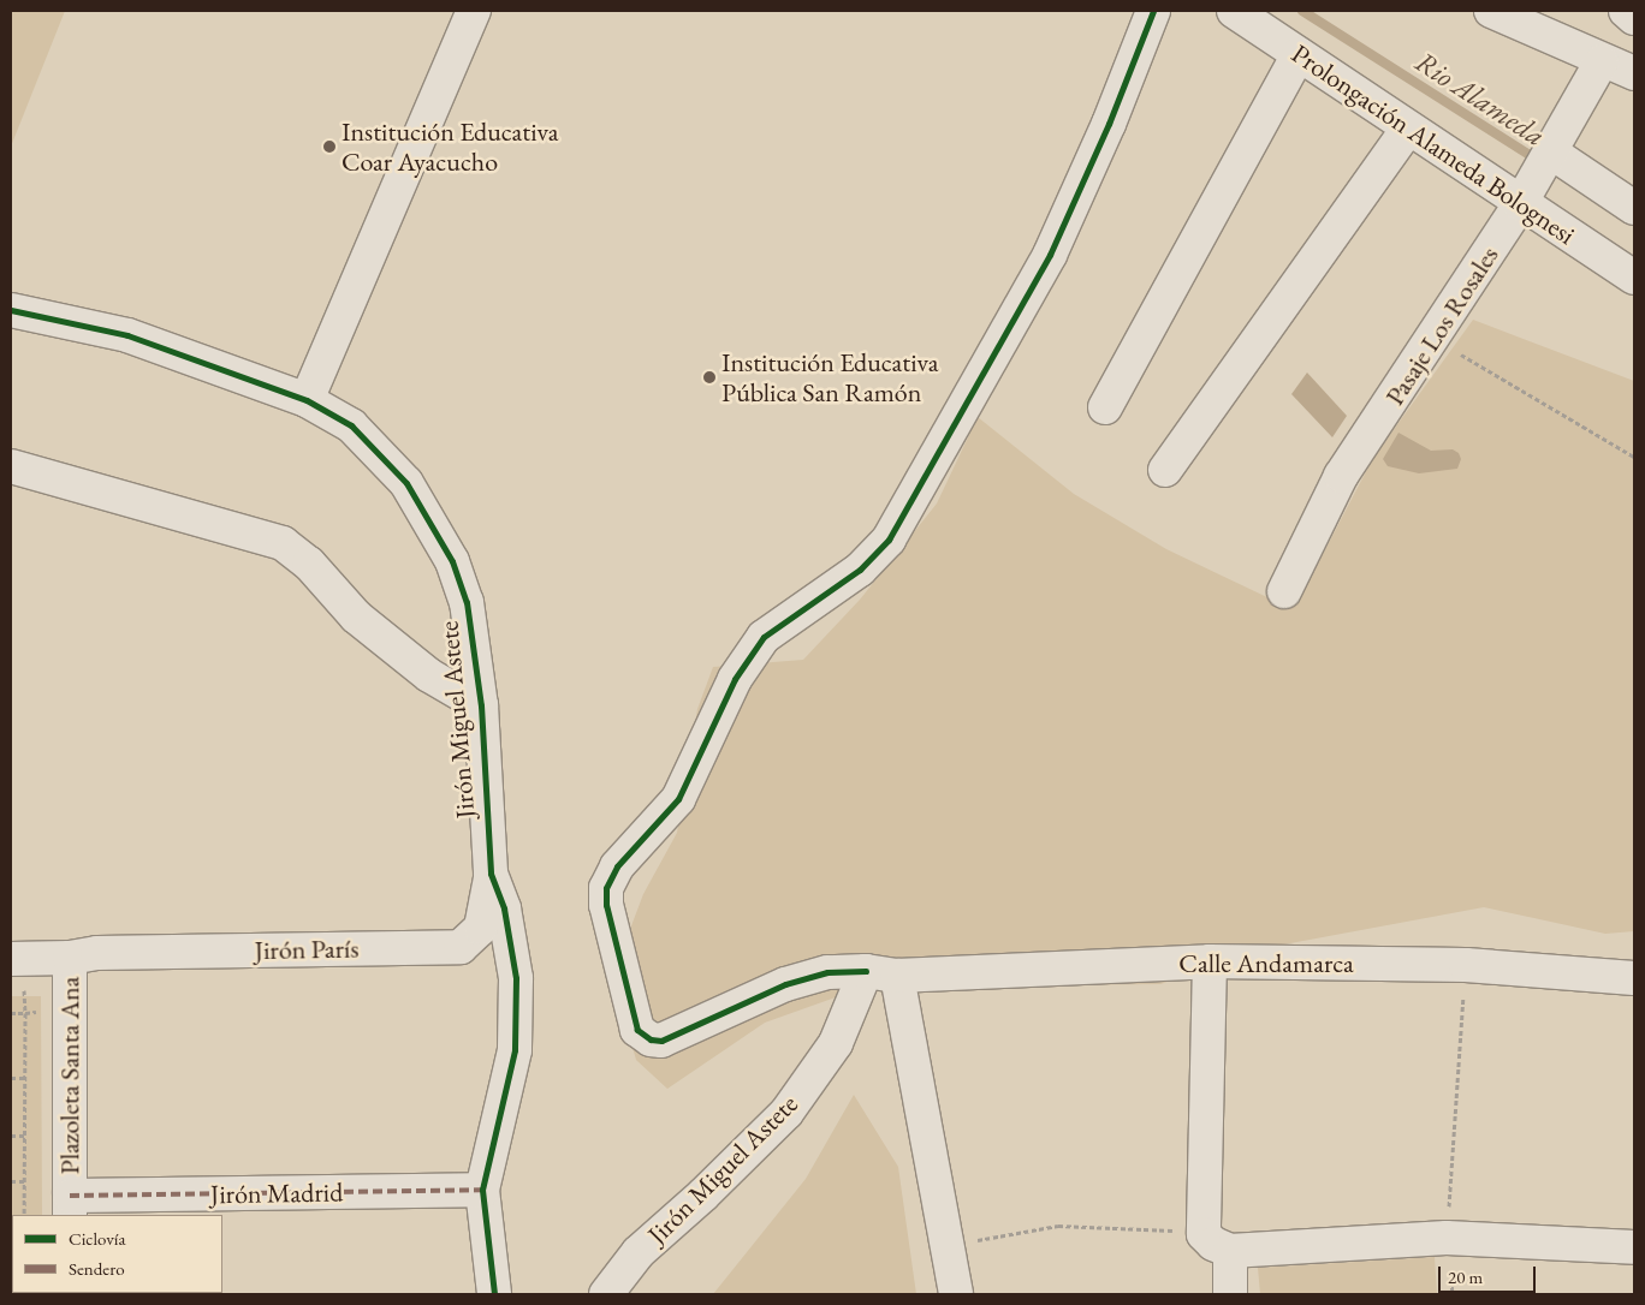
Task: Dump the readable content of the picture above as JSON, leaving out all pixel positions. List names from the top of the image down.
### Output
{
  "streets": {
    "street": [
      "Prolongación Alameda Bolognesi",
      "Pasaje Los Rosales",
      "Jirón Miguel Astete",
      "Jirón París",
      "Calle Andamarca",
      "Plazoleta Santa Ana",
      "Jirón Madrid"
    ]
  },
  "crossings": [
    ["Prolongación Alameda Bolognesi", "Pasaje Los Rosales"],
    ["Jirón Miguel Astete", "Jirón París"],
    ["Jirón Miguel Astete", "Jirón Madrid"],
    ["Jirón París", "Plazoleta Santa Ana"],
    ["Plazoleta Santa Ana", "Jirón Madrid"]
  ],
  "water": ["Rio Alameda"],
  "places": ["Institución Educativa Coar Ayacucho", "Institución Educativa Pública San Ramón"],
  "legend": ["Ciclovía", "Sendero"],
  "scale_bar": "20 m"
}
